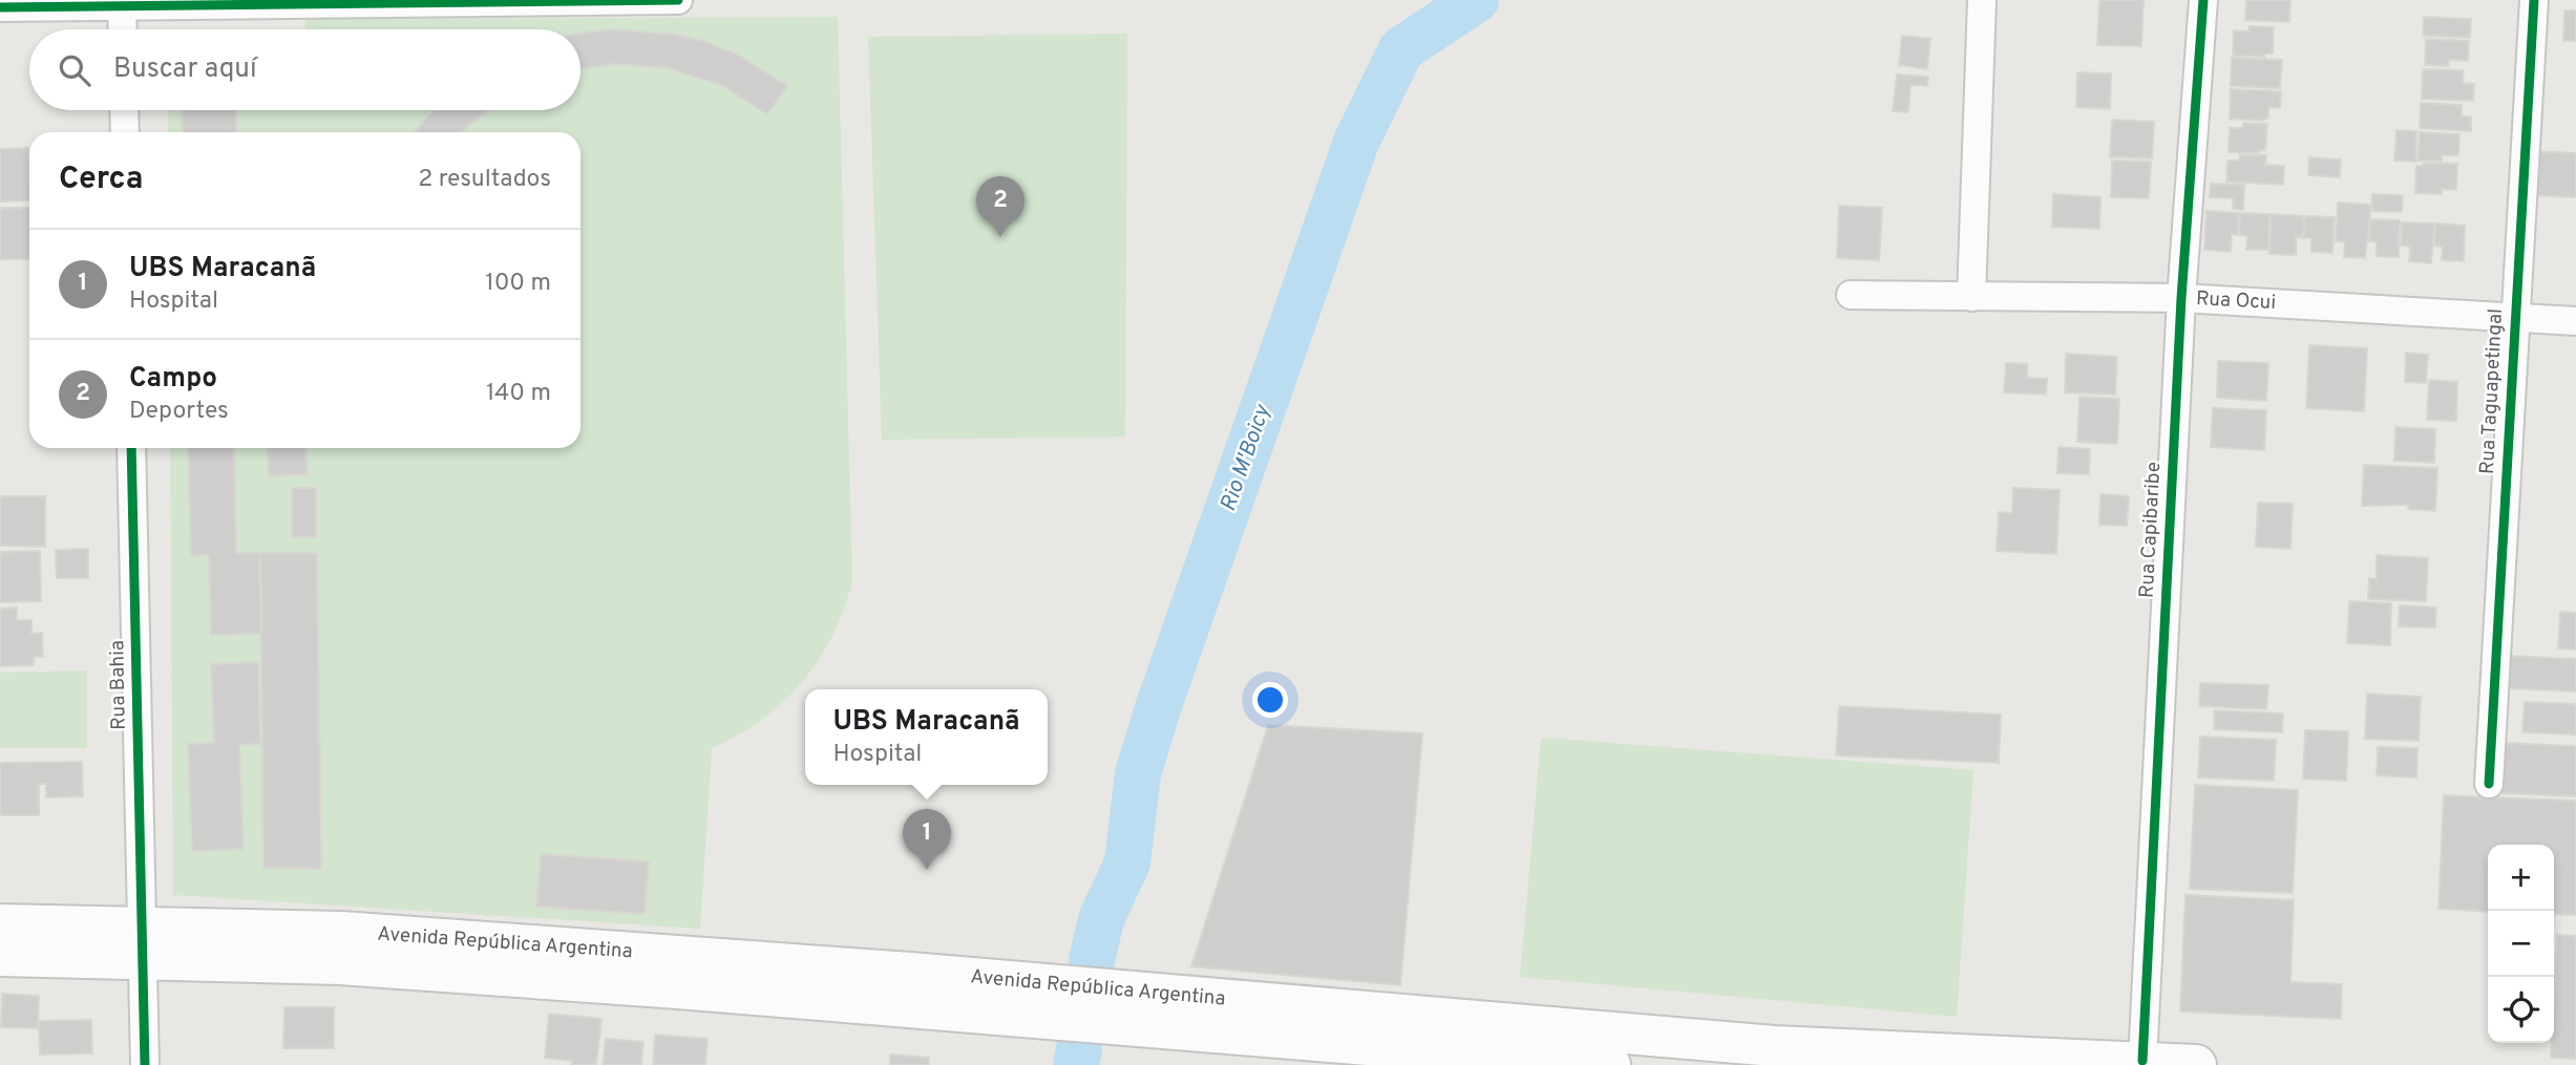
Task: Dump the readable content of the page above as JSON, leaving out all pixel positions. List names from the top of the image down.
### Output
{
  "streets": {
    "main road": ["Avenida República Argentina"],
    "street": [
      "Rua Ocui",
      "Rua Taguapetingal",
      "Rua Capibaribe",
      "Rua Bahia"
    ]
  },
  "crossings": [
    ["Rua Ocui", "Rua Taguapetingal"],
    ["Rua Ocui", "Rua Capibaribe"],
    ["Rua Capibaribe", "Avenida República Argentina"],
    ["Rua Bahia", "Avenida República Argentina"]
  ],
  "water": ["Rio M'Boicy"],
  "page": {
    "search": "Buscar aquí",
    "heading": ["Cerca", "2 resultados"],
    "pins": ["2", "1"],
    "list": [
      {
        "mark": "1",
        "name": "UBS Maracanã",
        "note": "Hospital",
        "value": "100 m"
      },
      {
        "mark": "2",
        "name": "Campo",
        "note": "Deportes",
        "value": "140 m"
      }
    ],
    "popup": ["UBS Maracanã", "Hospital"],
    "map_buttons": ["+", "−"]
  }
}
